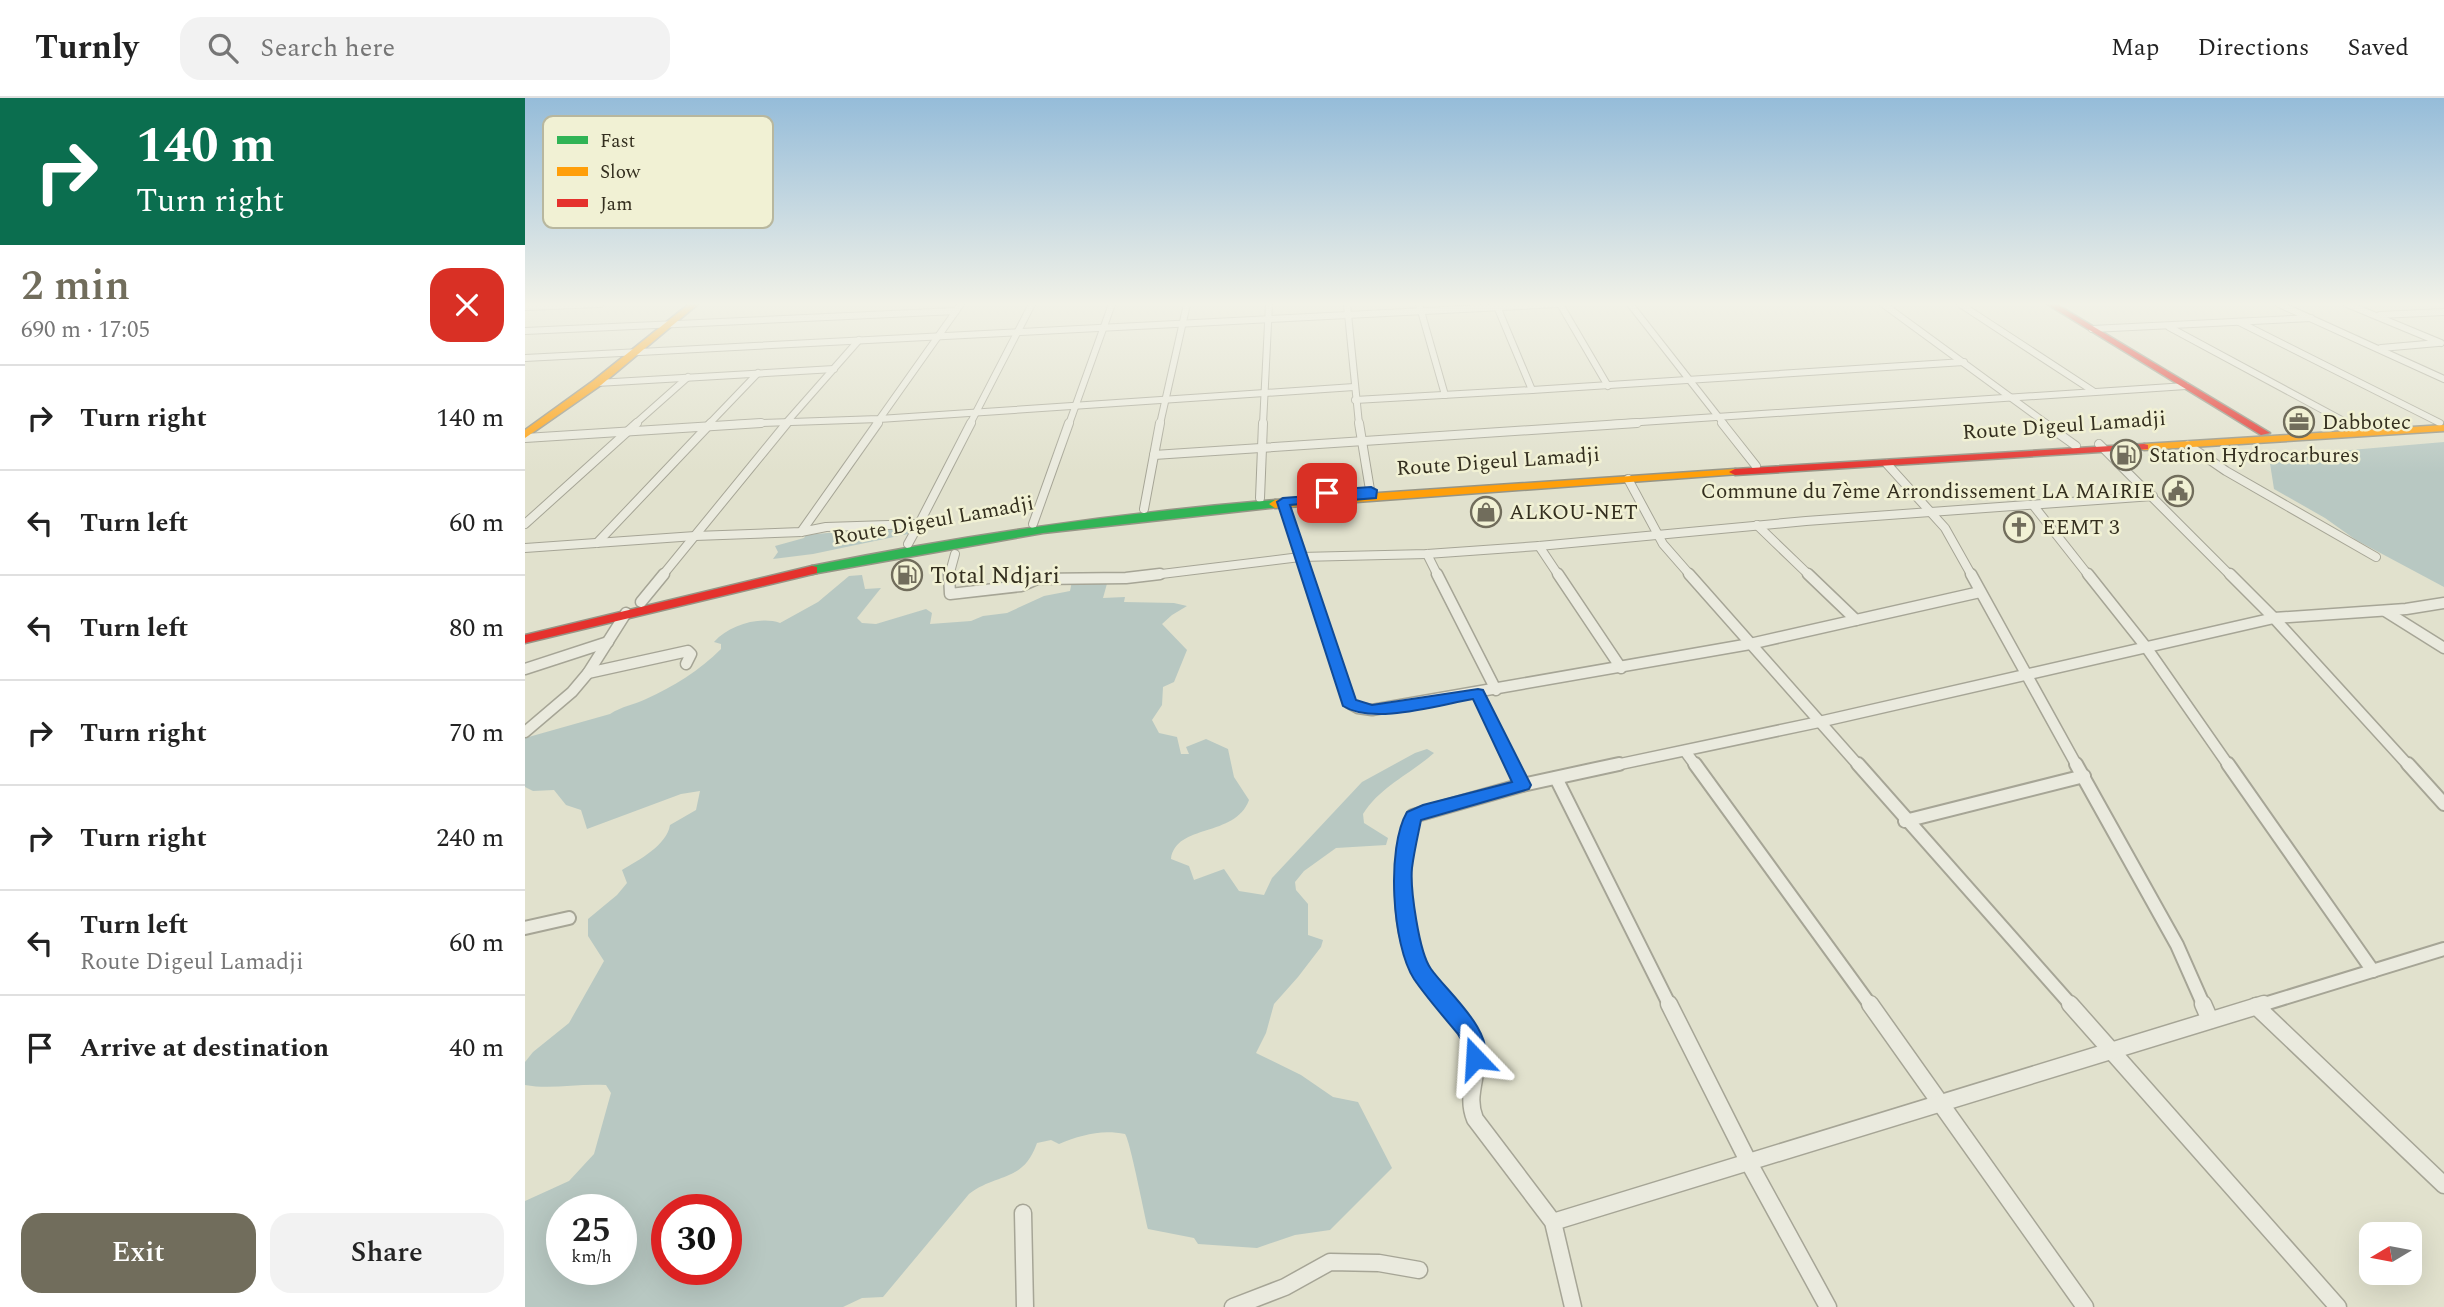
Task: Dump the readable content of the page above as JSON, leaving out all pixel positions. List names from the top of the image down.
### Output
{
  "streets": {
    "main road": ["Route Digeul Lamadji"]
  },
  "places": {
    "office": ["Dabbotec"],
    "fuel station": ["Station Hydrocarbures", "Total Ndjari"],
    "public building": ["Commune du 7ème Arrondissement LA MAIRIE"],
    "shop": ["ALKOU-NET"],
    "church": ["EEMT 3"]
  },
  "legend": ["Fast", "Slow", "Jam"],
  "north": "left",
  "page": {
    "header": "Turnly",
    "search": "Search here",
    "nav": ["Map", "Directions", "Saved"],
    "turn": ["140 m", "Turn right"],
    "heading": ["2 min", "690 m · 17:05"],
    "list": [
      {
        "name": "Turn right",
        "value": "140 m"
      },
      {
        "name": "Turn left",
        "value": "60 m"
      },
      {
        "name": "Turn left",
        "value": "80 m"
      },
      {
        "name": "Turn right",
        "value": "70 m"
      },
      {
        "name": "Turn right",
        "value": "240 m"
      },
      {
        "name": "Turn left",
        "note": "Route Digeul Lamadji",
        "value": "60 m"
      },
      {
        "name": "Arrive at destination",
        "value": "40 m"
      }
    ],
    "speed": "25 km/h",
    "limit": "30",
    "buttons": ["Exit", "Share"]
  }
}
